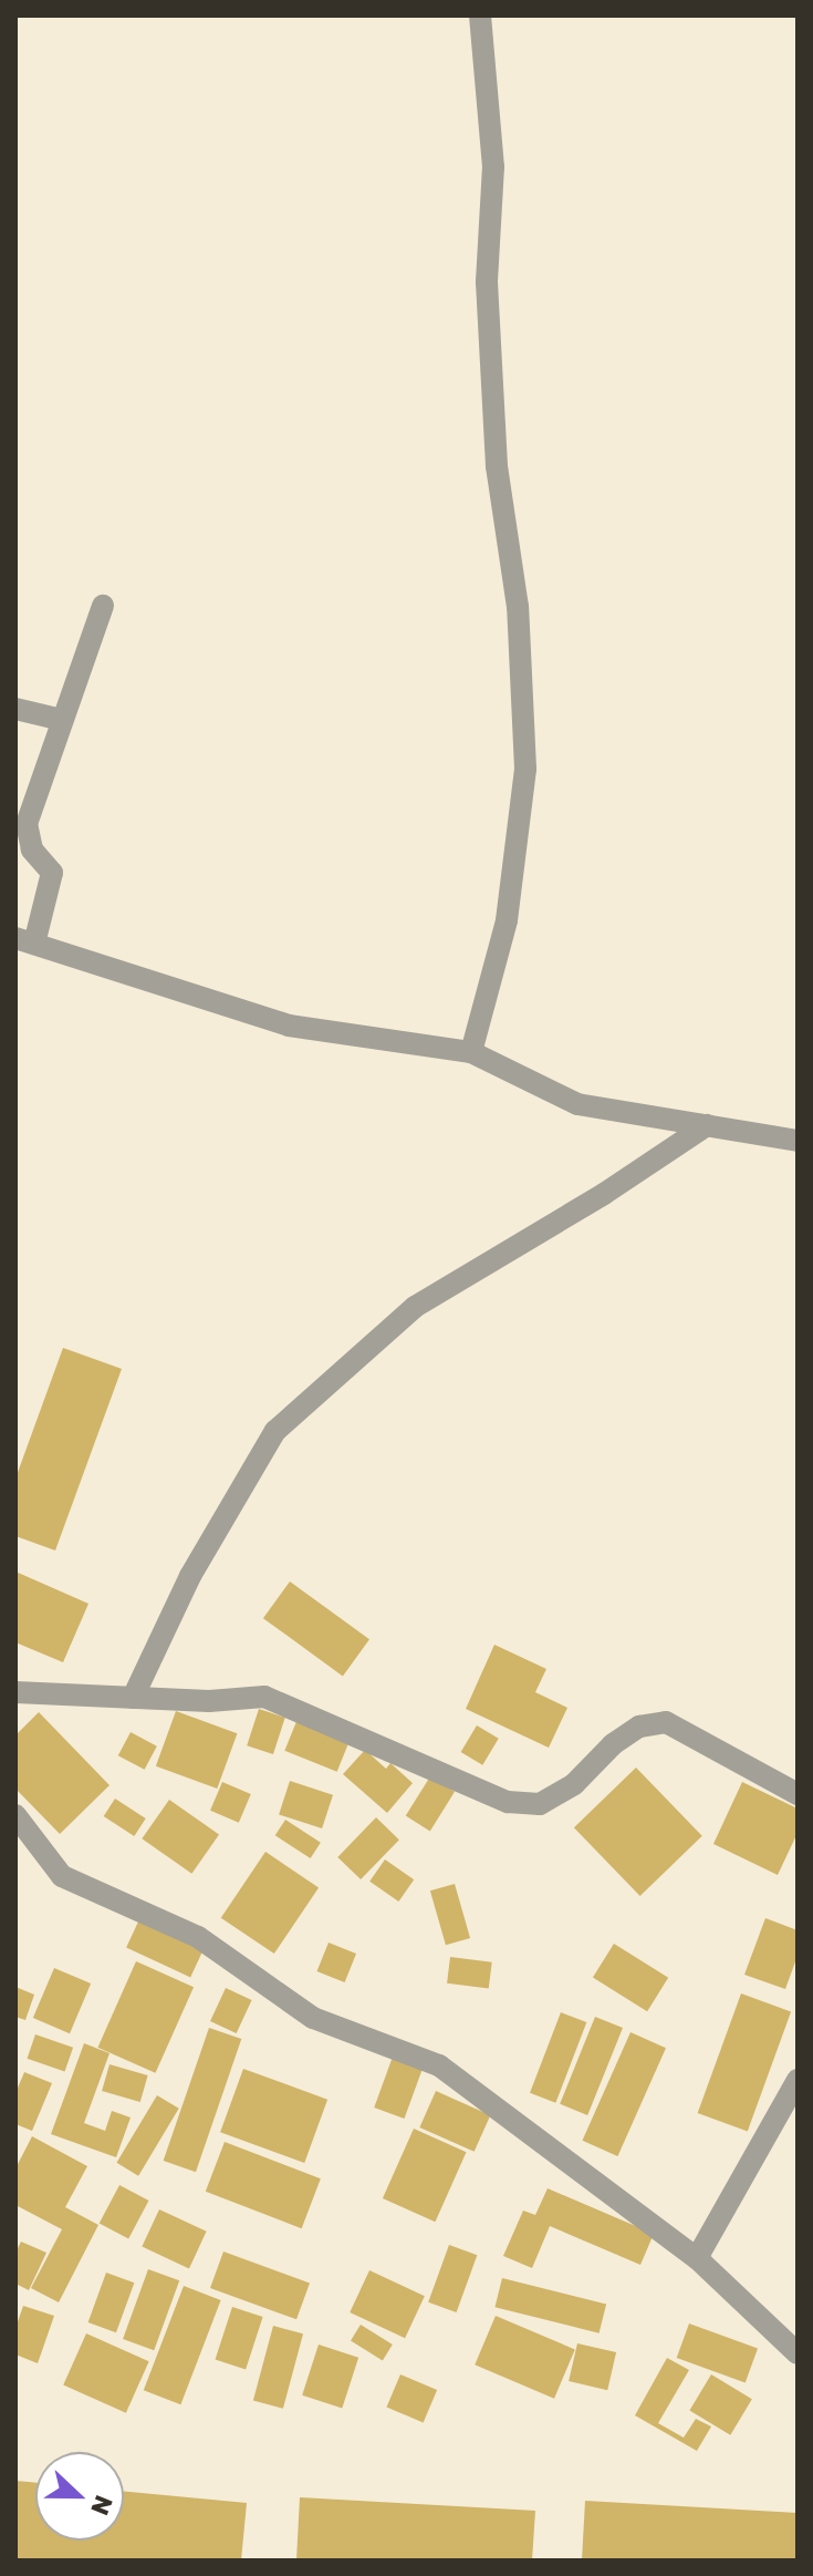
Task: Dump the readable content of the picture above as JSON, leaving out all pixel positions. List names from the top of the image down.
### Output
{
  "north": "right"
}
